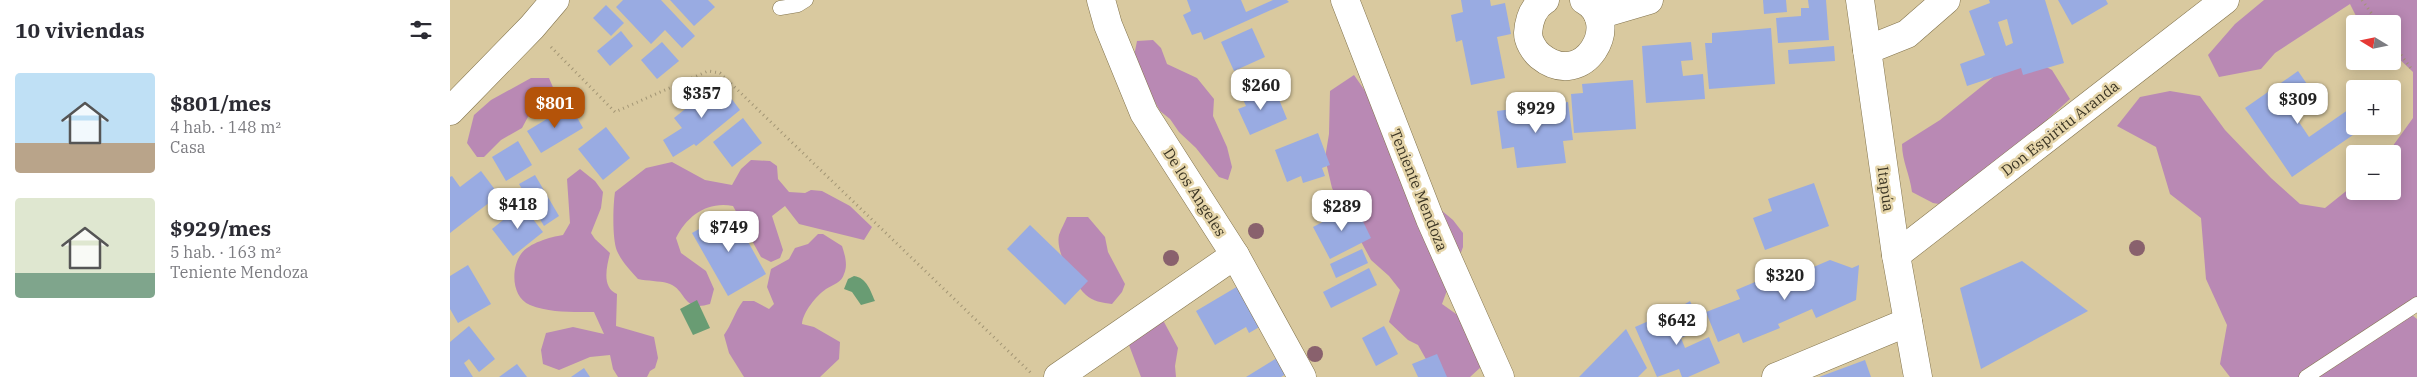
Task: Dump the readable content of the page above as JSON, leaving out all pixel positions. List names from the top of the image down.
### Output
{
  "streets": {
    "street": [
      "Don Espiritu Aranda",
      "Itapúa",
      "Teniente Mendoza",
      "De los Angeles"
    ]
  },
  "crossings": [
    ["Don Espiritu Aranda", "Itapúa"]
  ],
  "north": "left",
  "page": {
    "heading": "10 viviendas",
    "map_buttons": ["+", "−"],
    "list": [
      {
        "name": "$801/mes",
        "note": "4 hab. · 148 m² · Casa"
      },
      {
        "name": "$929/mes",
        "note": "5 hab. · 163 m² · Teniente Mendoza"
      }
    ],
    "price": [
      "$260",
      "$357",
      "$309",
      "$801",
      "$929",
      "$418",
      "$289",
      "$749",
      "$320",
      "$642"
    ]
  }
}
